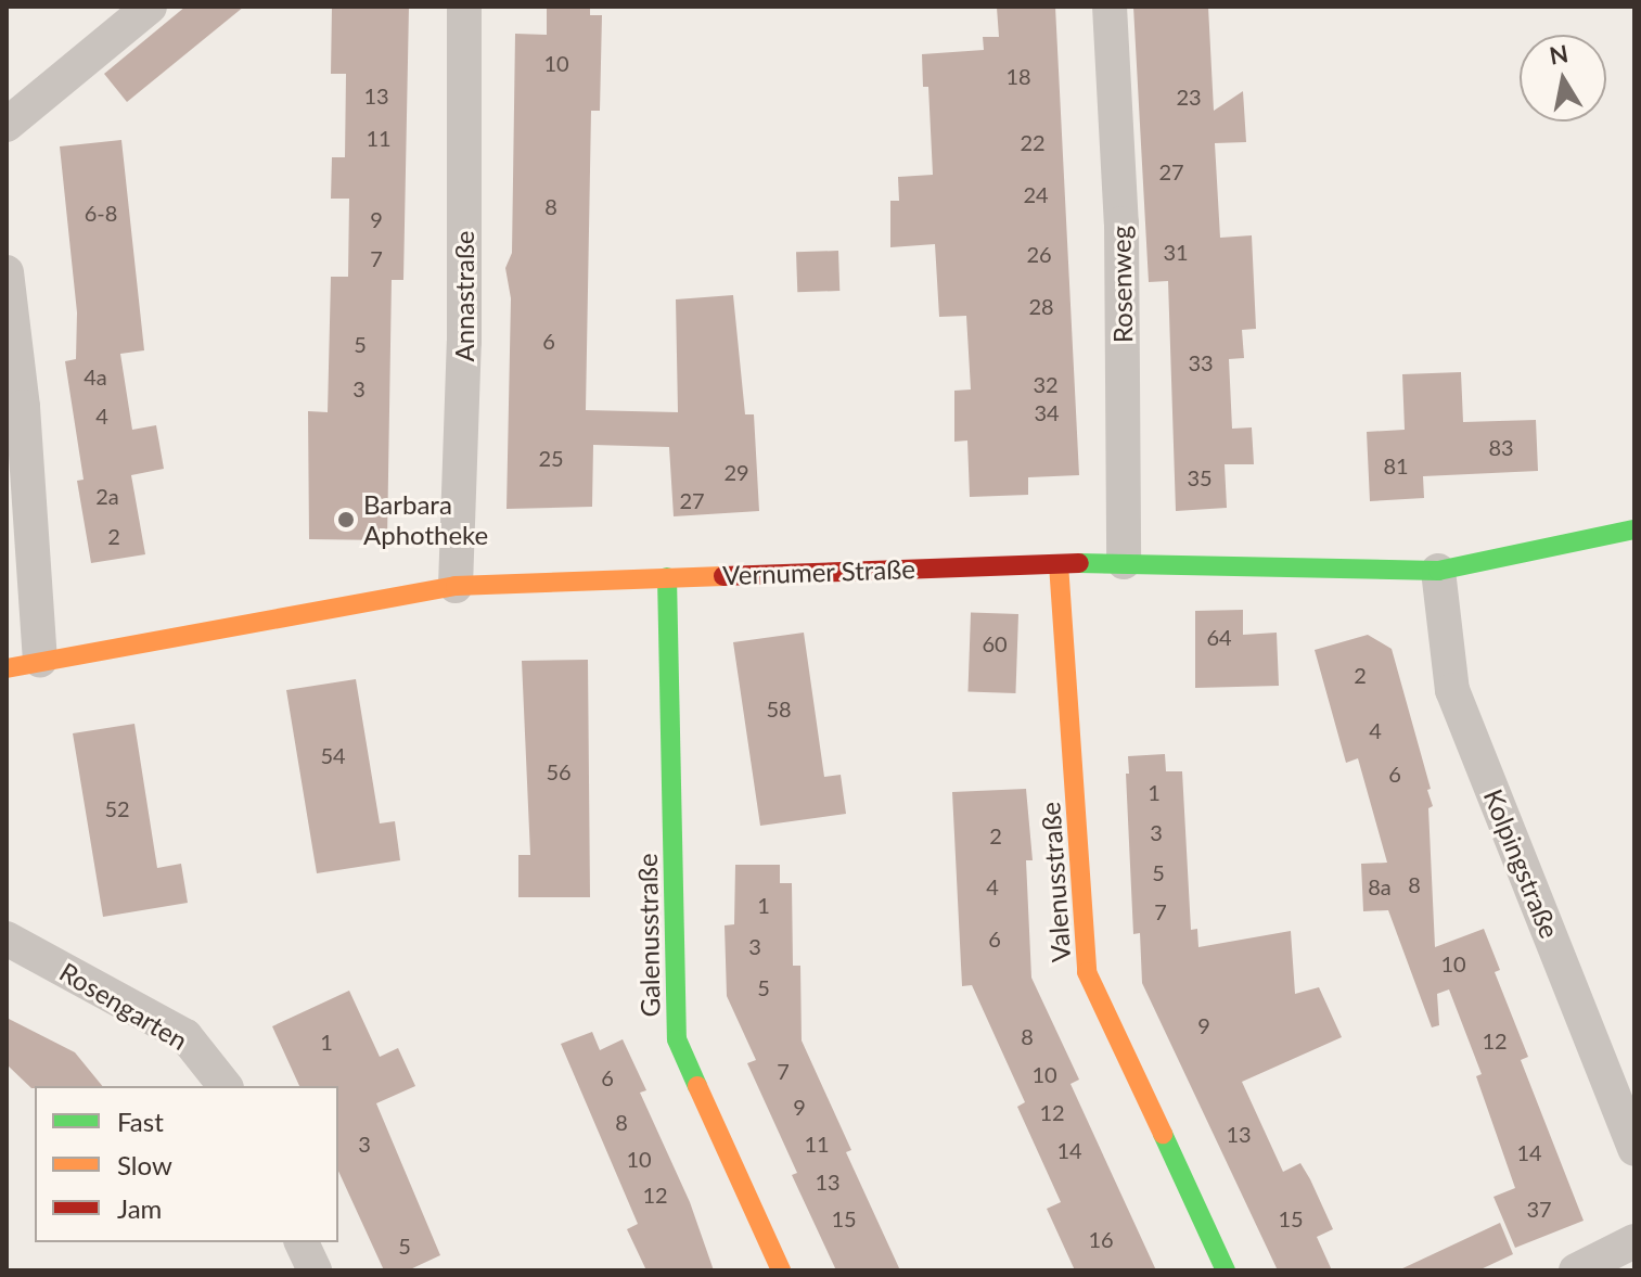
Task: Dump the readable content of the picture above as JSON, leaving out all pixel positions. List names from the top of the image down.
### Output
{
  "streets": {
    "street": [
      "Rosenweg",
      "Annastraße",
      "Vernumer Straße",
      "Kolpingstraße",
      "Valenusstraße",
      "Galenusstraße",
      "Rosengarten"
    ]
  },
  "crossings": [
    ["Rosenweg", "Vernumer Straße"],
    ["Annastraße", "Vernumer Straße"],
    ["Vernumer Straße", "Kolpingstraße"],
    ["Vernumer Straße", "Valenusstraße"],
    ["Vernumer Straße", "Galenusstraße"]
  ],
  "places": ["Barbara Aphotheke"],
  "house_numbers": [
    "10",
    "18",
    "13",
    "23",
    "11",
    "22",
    "27",
    "24",
    "8",
    "6-8",
    "9",
    "31",
    "26",
    "7",
    "28",
    "6",
    "5",
    "33",
    "4a",
    "32",
    "3",
    "34",
    "4",
    "83",
    "25",
    "81",
    "29",
    "35",
    "2a",
    "27",
    "2",
    "64",
    "60",
    "2",
    "58",
    "4",
    "54",
    "56",
    "6",
    "1",
    "52",
    "3",
    "2",
    "5",
    "8",
    "4",
    "8a",
    "1",
    "7",
    "6",
    "3",
    "10",
    "5",
    "9",
    "8",
    "12",
    "1",
    "7",
    "10",
    "6",
    "9",
    "12",
    "8",
    "13",
    "3",
    "11",
    "14",
    "14",
    "10",
    "13",
    "12",
    "37",
    "15",
    "15",
    "16",
    "5"
  ],
  "legend": ["Fast", "Slow", "Jam"],
  "north": "top"
}
